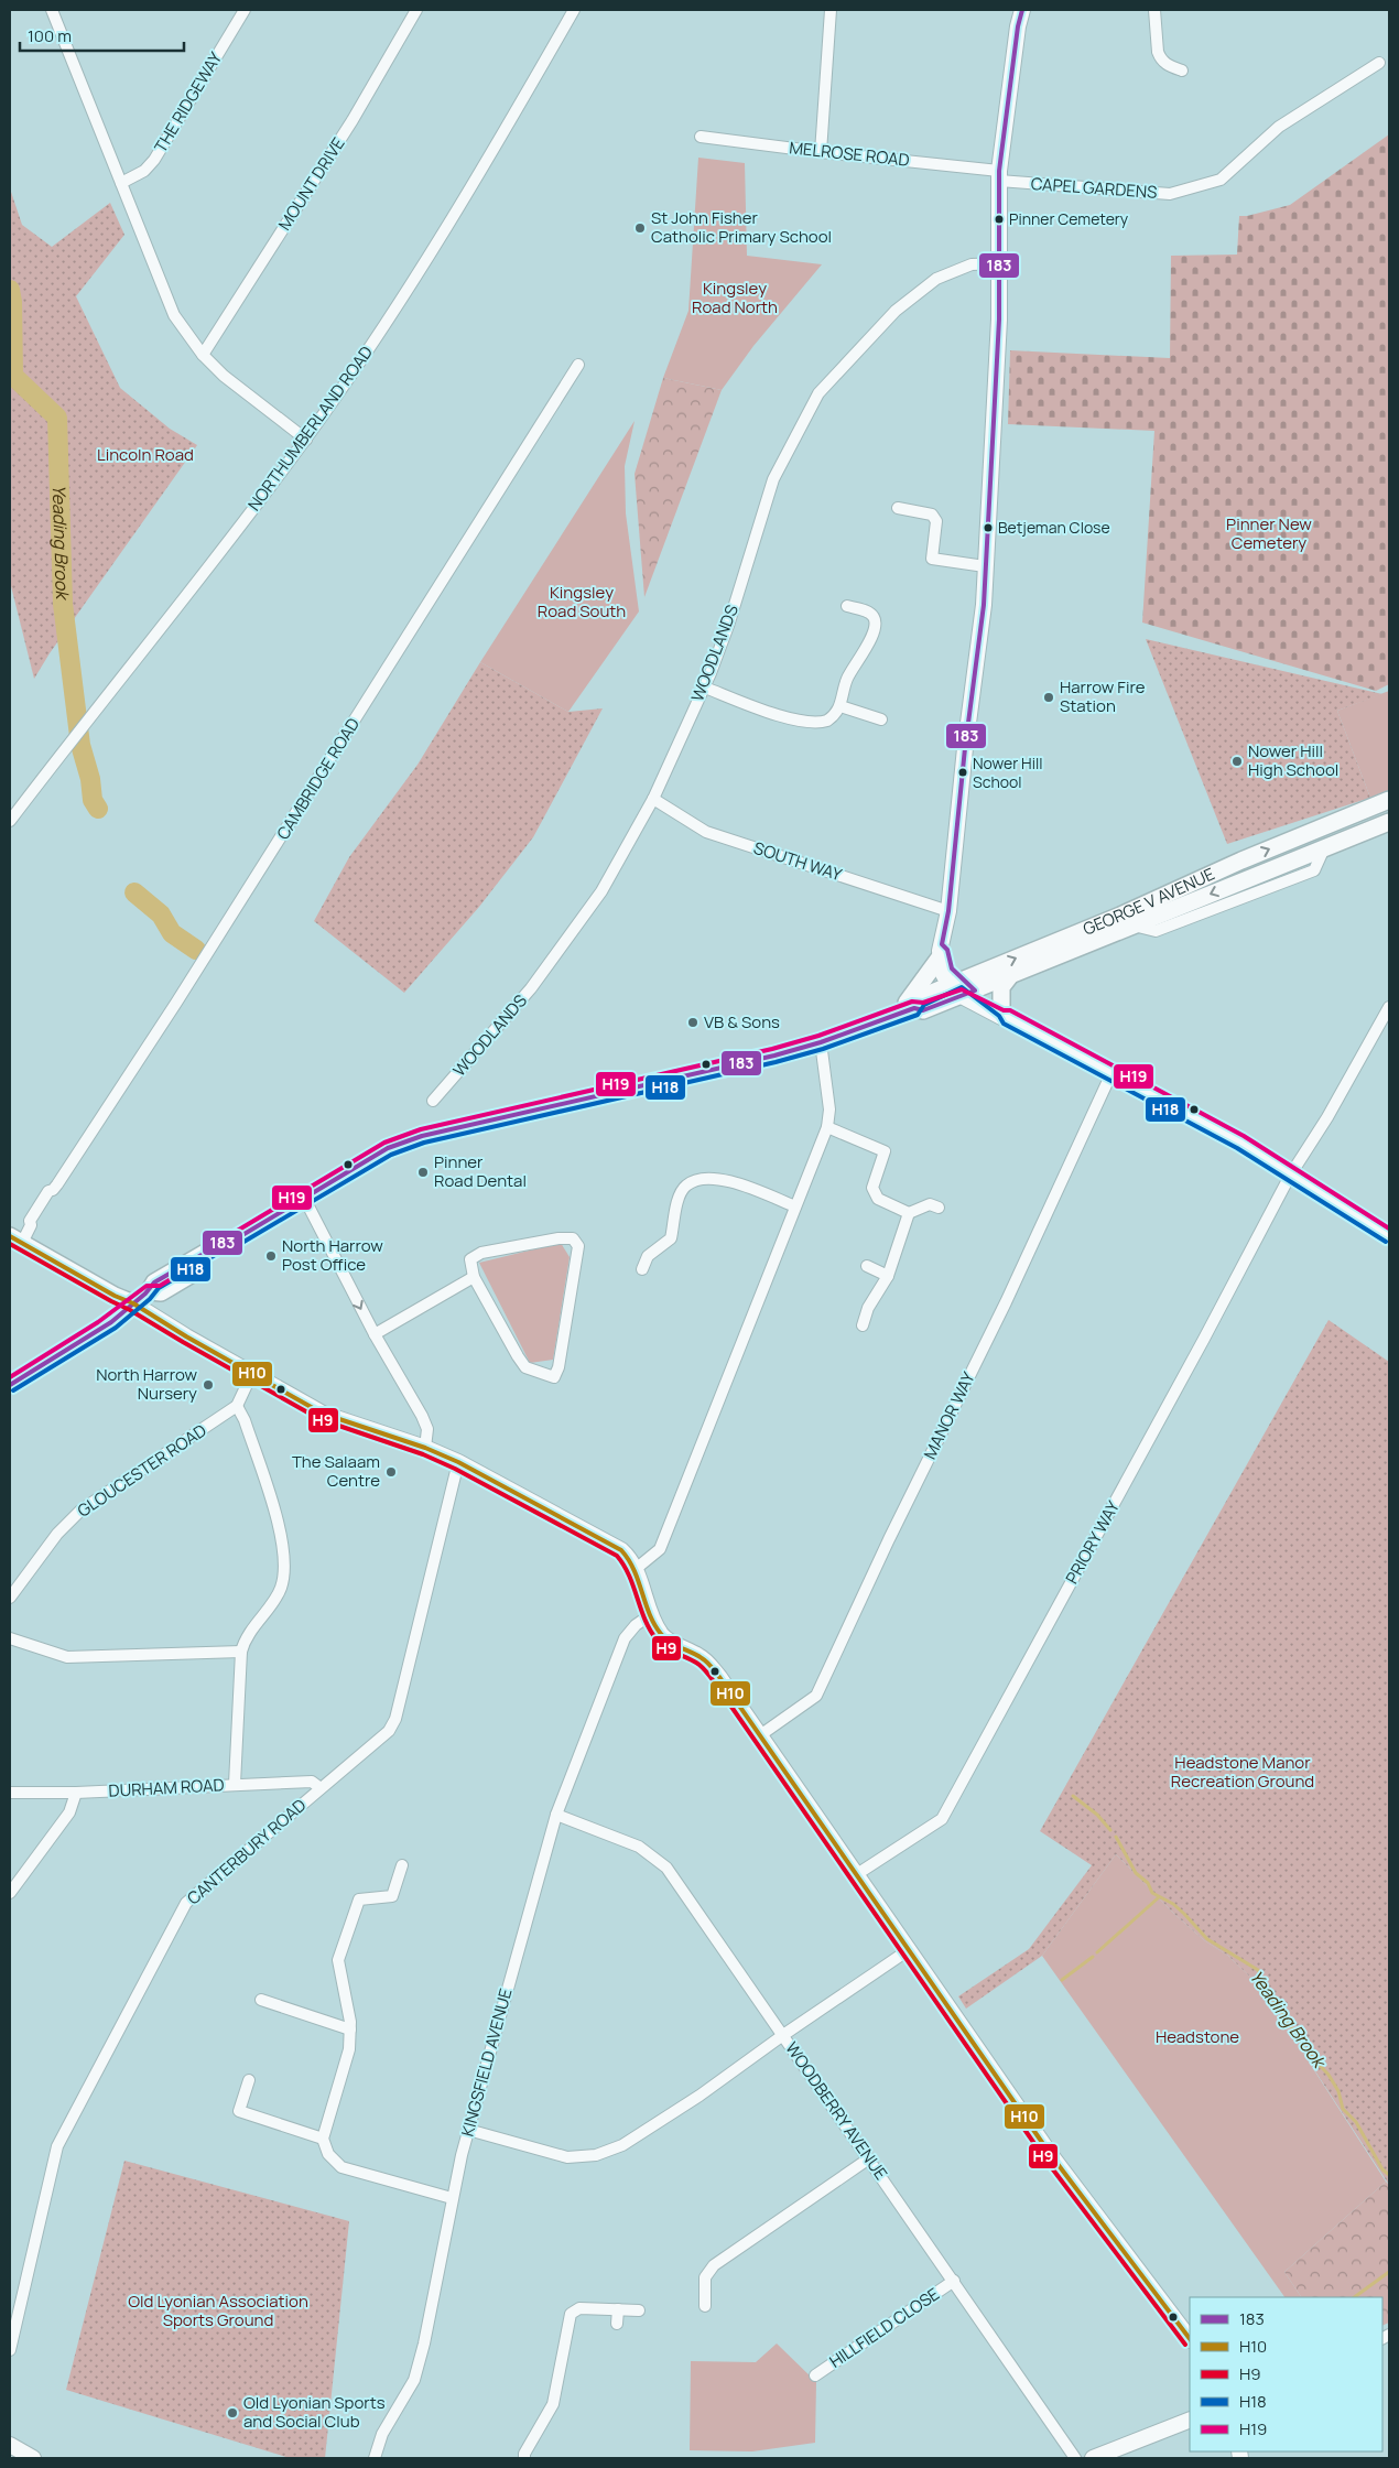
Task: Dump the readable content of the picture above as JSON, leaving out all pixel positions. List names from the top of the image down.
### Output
{
  "streets": {
    "main road": ["GEORGE V AVENUE"],
    "street": [
      "THE RIDGEWAY",
      "MELROSE ROAD",
      "MOUNT DRIVE",
      "CAPEL GARDENS",
      "NORTHUMBERLAND ROAD",
      "WOODLANDS",
      "CAMBRIDGE ROAD",
      "SOUTH WAY",
      "MANOR WAY",
      "GLOUCESTER ROAD",
      "PRIORY WAY",
      "DURHAM ROAD",
      "CANTERBURY ROAD",
      "KINGSFIELD AVENUE",
      "WOODBERRY AVENUE",
      "HILLFIELD CLOSE"
    ]
  },
  "crossings": [
    ["MELROSE ROAD", "CAPEL GARDENS"],
    ["WOODLANDS", "SOUTH WAY"],
    ["DURHAM ROAD", "CANTERBURY ROAD"],
    ["KINGSFIELD AVENUE", "WOODBERRY AVENUE"],
    ["WOODBERRY AVENUE", "HILLFIELD CLOSE"]
  ],
  "water": ["Yeading Brook"],
  "parks": [
    "Kingsley Road North",
    "Lincoln Road",
    "Pinner New Cemetery",
    "Kingsley Road South",
    "Headstone Manor Recreation Ground",
    "Headstone",
    "Old Lyonian Association Sports Ground"
  ],
  "places": [
    "Pinner Cemetery",
    "St John Fisher Catholic Primary School",
    "Betjeman Close",
    "Harrow Fire Station",
    "Nower Hill High School",
    "Nower Hill School",
    "VB & Sons",
    "Pinner Road Dental",
    "North Harrow Post Office",
    "North Harrow Nursery",
    "The Salaam Centre",
    "Old Lyonian Sports and Social Club"
  ],
  "lines": [
    "transit line 183",
    "transit line H18",
    "transit line H19",
    "transit line H10",
    "transit line H9"
  ],
  "legend": [
    "183",
    "H10",
    "H9",
    "H18",
    "H19"
  ],
  "scale_bar": "100 m"
}
